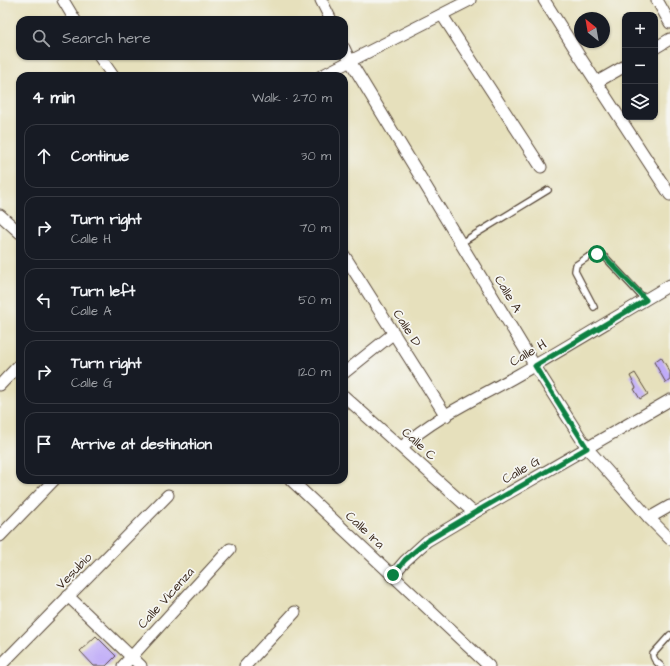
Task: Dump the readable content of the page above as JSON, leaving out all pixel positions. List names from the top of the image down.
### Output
{
  "streets": {
    "street": [
      "Calle A",
      "Calle D",
      "Calle H",
      "Calle C",
      "Calle G",
      "Calle 1ra",
      "Vesubio",
      "Calle Vicenza"
    ]
  },
  "crossings": [
    ["Calle A", "Calle H"],
    ["Calle A", "Calle G"],
    ["Calle D", "Calle H"],
    ["Calle H", "Calle C"],
    ["Calle C", "Calle G"],
    ["Calle G", "Calle 1ra"]
  ],
  "north": "top left",
  "page": {
    "map_buttons": ["+", "−"],
    "search": "Search here",
    "heading": ["4 min", "Walk · 270 m"],
    "list": [
      ["Continue", "30 m"],
      ["Turn right", "Calle H", "70 m"],
      ["Turn left", "Calle A", "50 m"],
      ["Turn right", "Calle G", "120 m"],
      "Arrive at destination"
    ]
  }
}
